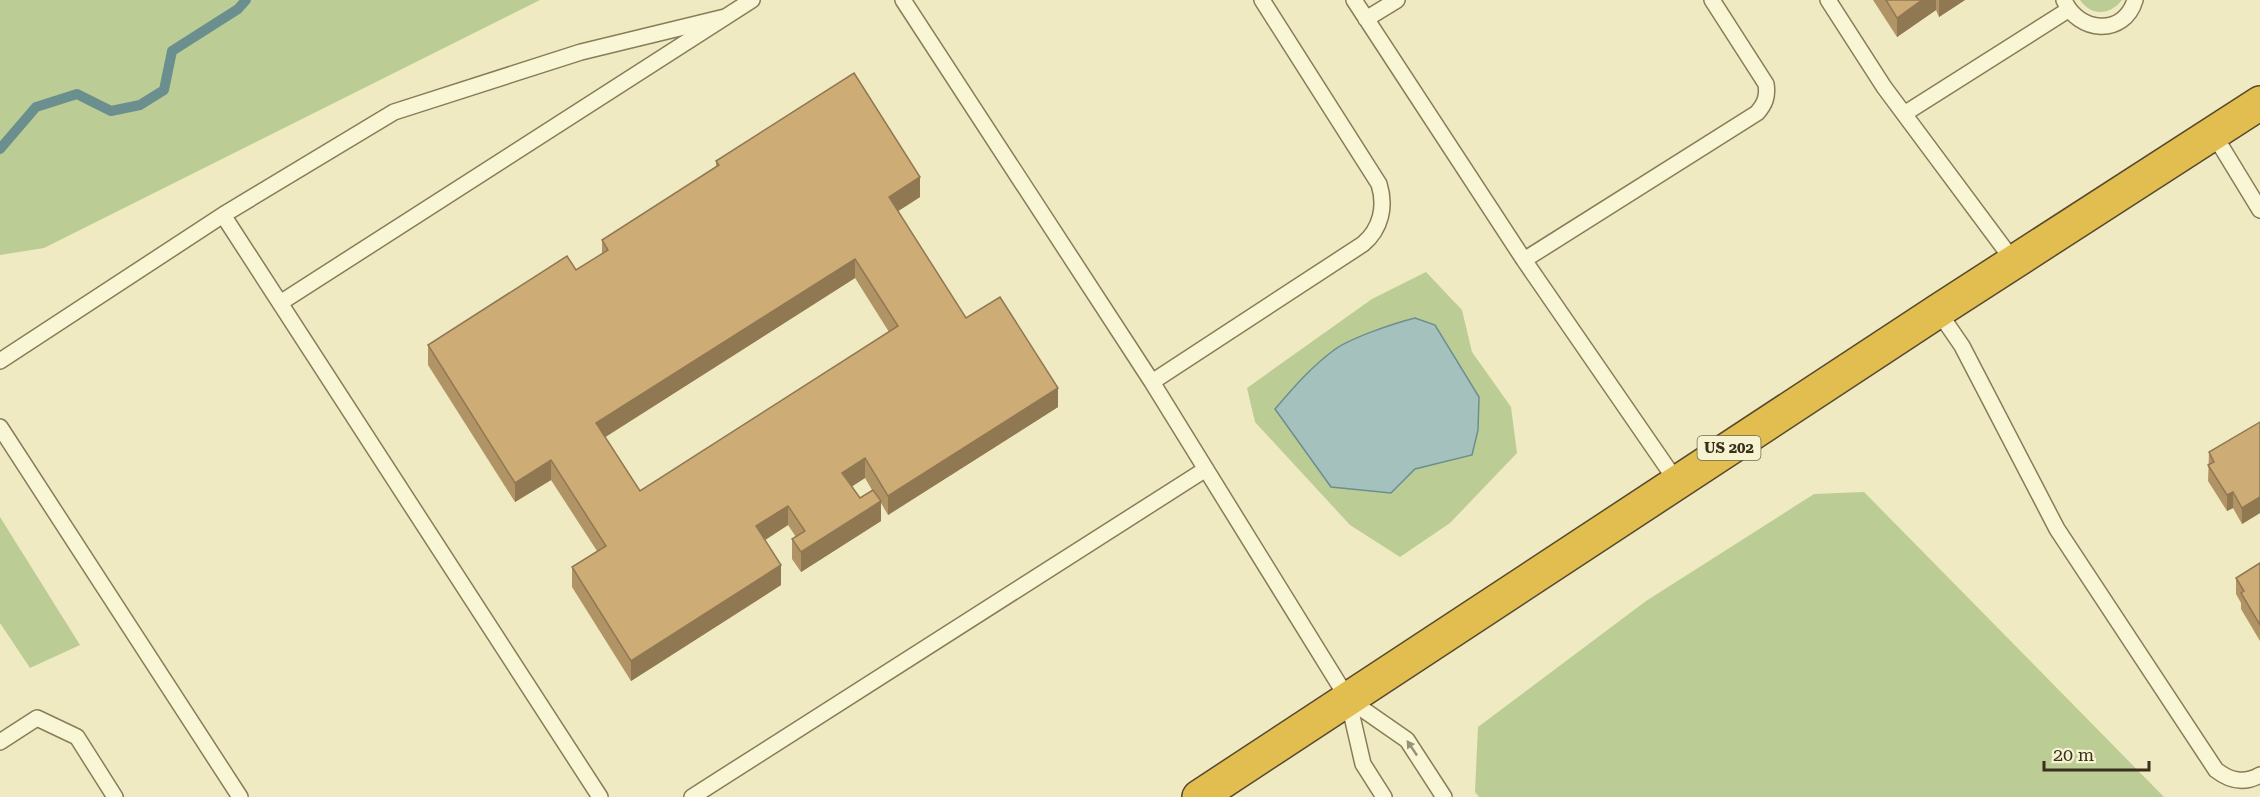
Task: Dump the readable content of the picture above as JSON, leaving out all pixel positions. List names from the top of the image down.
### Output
{
  "streets": {
    "highway": ["US 202"]
  },
  "scale_bar": "20 m"
}
